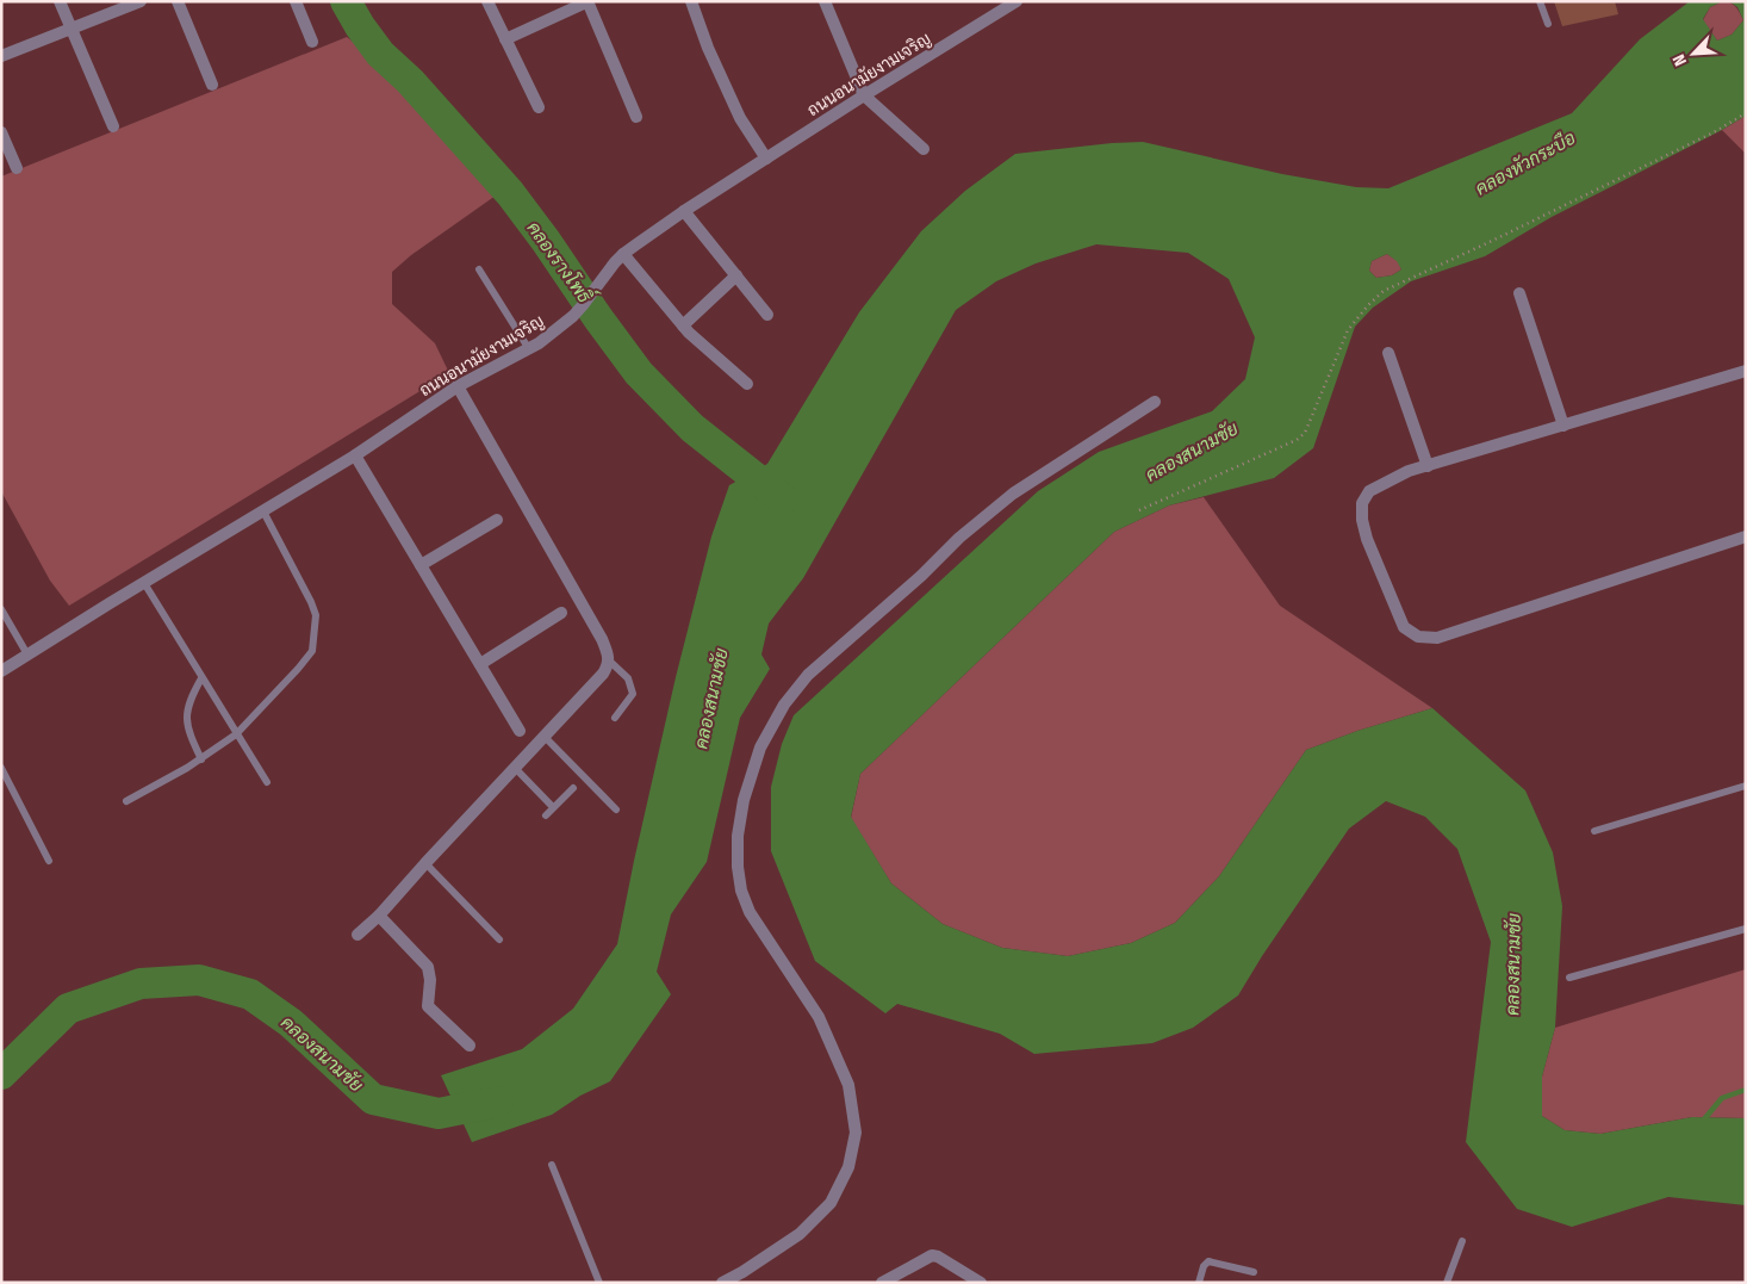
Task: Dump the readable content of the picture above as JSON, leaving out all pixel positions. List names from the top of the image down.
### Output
{
  "streets": {
    "street": ["ถนนอนามัยงามเจริญ"]
  },
  "water": ["คลองหัวกระบือ", "คลองรางโพธิ์", "คลองสนามชัย"],
  "north": "bottom left"
}
